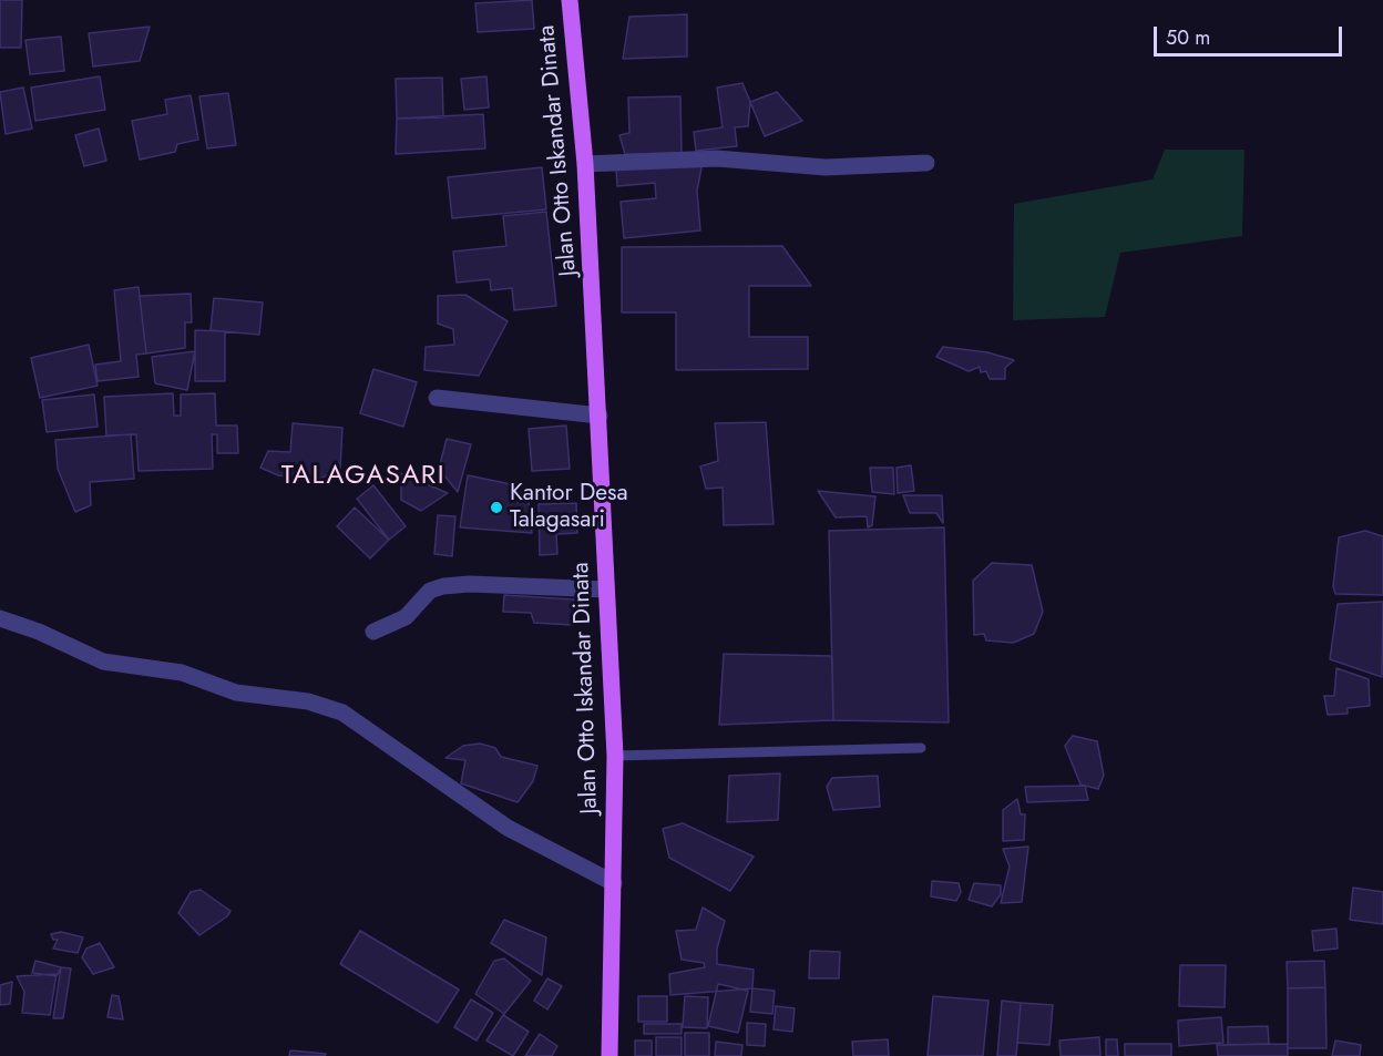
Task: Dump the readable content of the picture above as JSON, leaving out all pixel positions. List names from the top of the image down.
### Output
{
  "streets": {
    "main road": ["Jalan Otto Iskandar Dinata"]
  },
  "districts": ["TALAGASARI"],
  "places": ["Kantor Desa Talagasari"],
  "scale_bar": "50 m"
}
